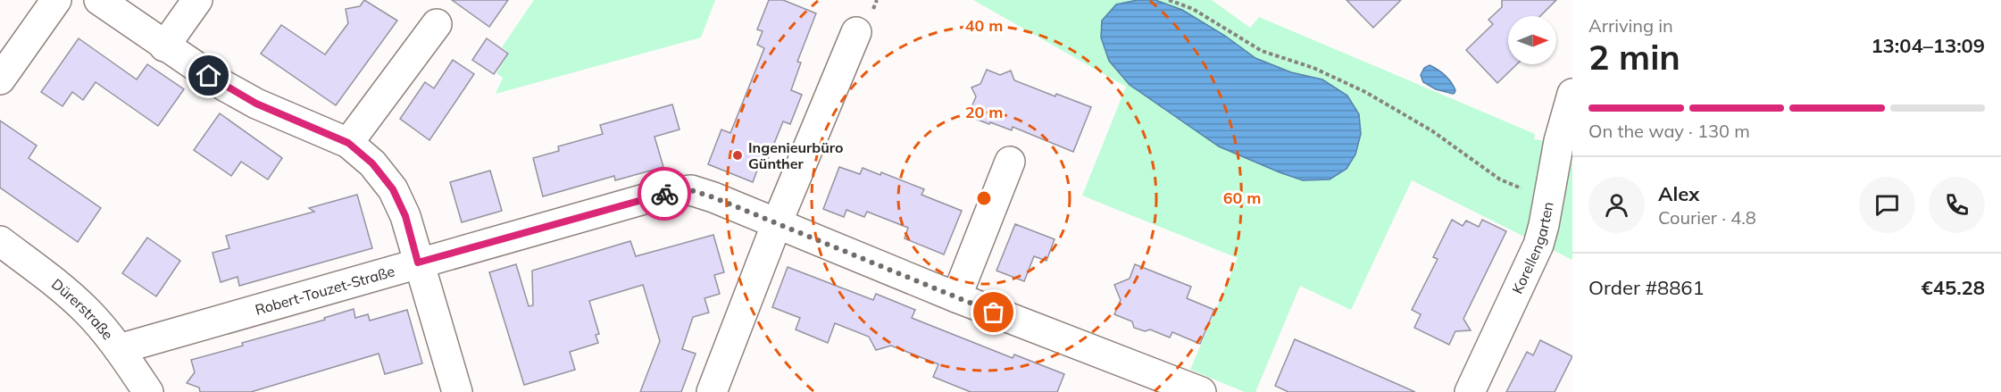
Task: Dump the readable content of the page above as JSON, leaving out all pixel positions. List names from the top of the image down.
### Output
{
  "streets": {
    "street": ["Korellengarten", "Robert-Touzet-Straße", "Dürerstraße"]
  },
  "crossings": [
    ["Robert-Touzet-Straße", "Dürerstraße"]
  ],
  "places": ["Ingenieurbüro Günther"],
  "north": "right",
  "page": {
    "heading": ["2 min", "Arriving in", "13:04–13:09"],
    "panel": [
      "Alex",
      "Courier · 4.8",
      "Order #8861",
      "€45.28"
    ],
    "bar": "On the way · 130 m"
  },
  "rings": ["40 m", "20 m", "60 m"]
}
